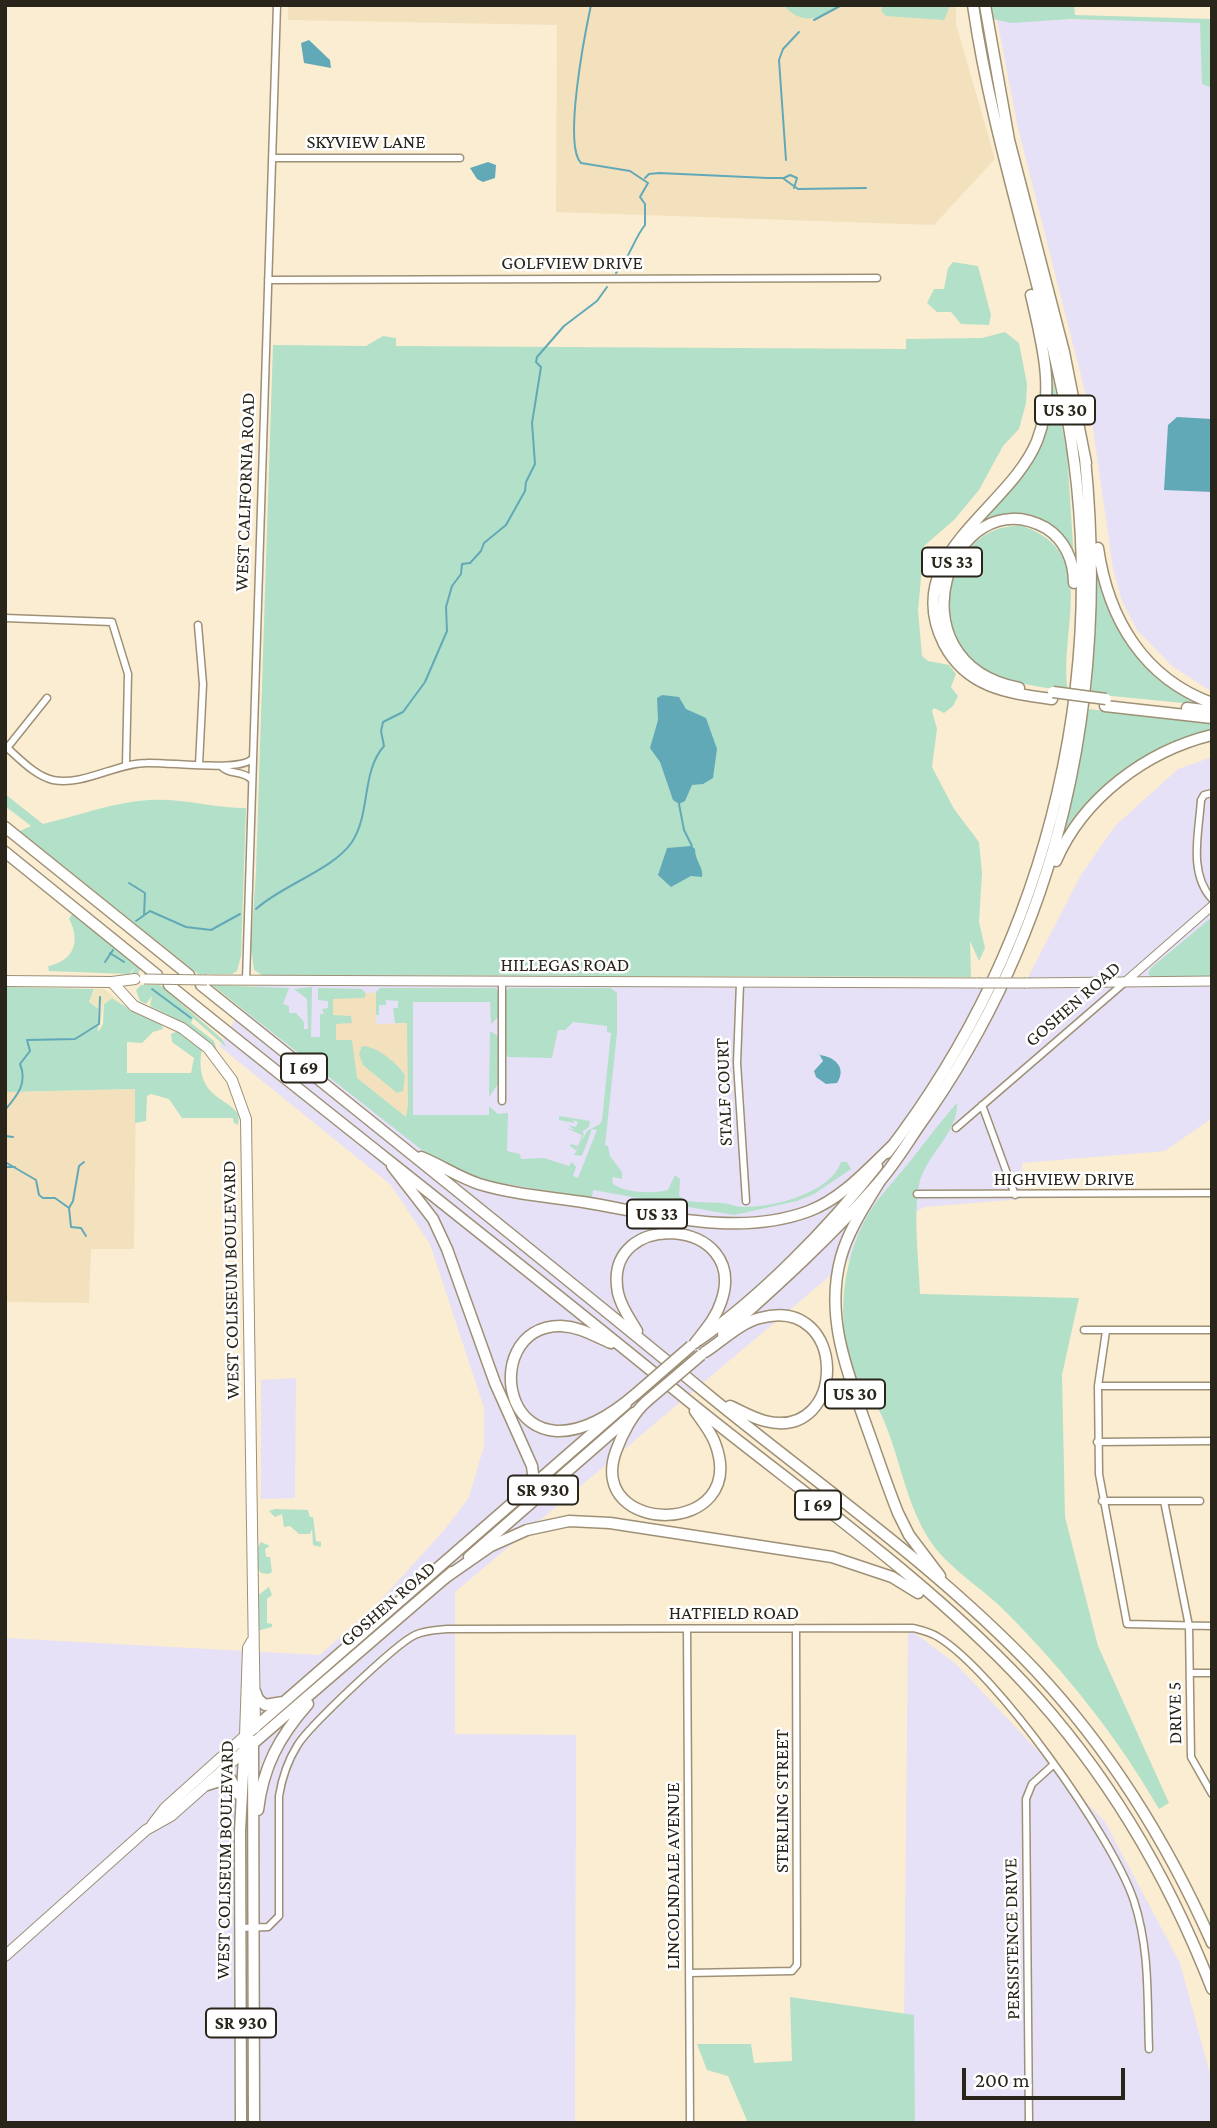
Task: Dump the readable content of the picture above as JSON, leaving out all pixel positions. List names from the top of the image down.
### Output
{
  "streets": {
    "highway": [
      "US 30",
      "US 33",
      "GOSHEN ROAD",
      "I 69",
      "WEST COLISEUM BOULEVARD",
      "SR 930"
    ],
    "main road": ["HILLEGAS ROAD"],
    "street": [
      "SKYVIEW LANE",
      "GOLFVIEW DRIVE",
      "WEST CALIFORNIA ROAD",
      "STALF COURT",
      "HIGHVIEW DRIVE",
      "HATFIELD ROAD",
      "DRIVE 5",
      "STERLING STREET",
      "LINCOLNDALE AVENUE",
      "PERSISTENCE DRIVE"
    ]
  },
  "crossings": [
    ["SKYVIEW LANE", "WEST CALIFORNIA ROAD"],
    ["GOLFVIEW DRIVE", "WEST CALIFORNIA ROAD"],
    ["US 30", "US 33"],
    ["US 30", "I 69"],
    ["US 30", "SR 930"],
    ["WEST CALIFORNIA ROAD", "HILLEGAS ROAD"],
    ["US 33", "I 69"],
    ["HILLEGAS ROAD", "GOSHEN ROAD"],
    ["HILLEGAS ROAD", "STALF COURT"],
    ["HILLEGAS ROAD", "WEST COLISEUM BOULEVARD"],
    ["GOSHEN ROAD", "WEST COLISEUM BOULEVARD"],
    ["GOSHEN ROAD", "SR 930"],
    ["WEST COLISEUM BOULEVARD", "SR 930"],
    ["WEST COLISEUM BOULEVARD", "HATFIELD ROAD"],
    ["HATFIELD ROAD", "STERLING STREET"],
    ["HATFIELD ROAD", "LINCOLNDALE AVENUE"],
    ["HATFIELD ROAD", "PERSISTENCE DRIVE"],
    ["STERLING STREET", "LINCOLNDALE AVENUE"]
  ],
  "scale_bar": "200 m"
}
